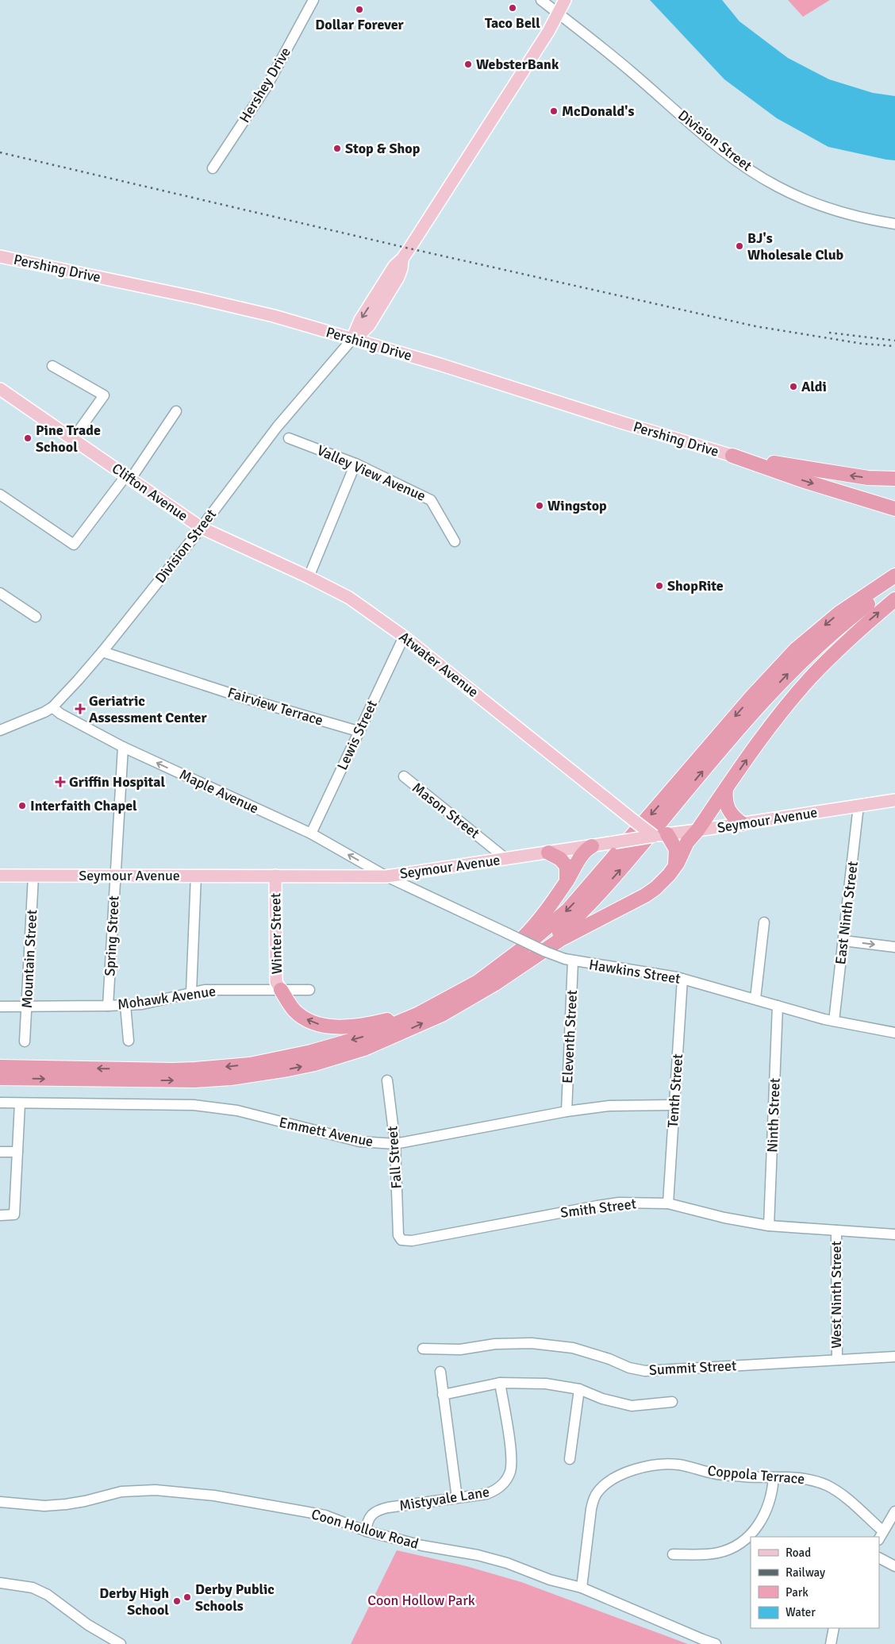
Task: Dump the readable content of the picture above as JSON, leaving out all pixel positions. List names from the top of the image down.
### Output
{
  "streets": {
    "main road": [
      "Division Street",
      "Pershing Drive",
      "Clifton Avenue",
      "Atwater Avenue",
      "Seymour Avenue",
      "Winter Street"
    ],
    "street": [
      "Hershey Drive",
      "Valley View Avenue",
      "Fairview Terrace",
      "Lewis Street",
      "Maple Avenue",
      "Mason Street",
      "East Ninth Street",
      "Spring Street",
      "Mountain Street",
      "Hawkins Street",
      "Mohawk Avenue",
      "Eleventh Street",
      "Tenth Street",
      "Ninth Street",
      "Emmett Avenue",
      "Fall Street",
      "Smith Street",
      "West Ninth Street",
      "Summit Street",
      "Coppola Terrace",
      "Mistyvale Lane",
      "Coon Hollow Road"
    ]
  },
  "crossings": [
    ["Division Street", "Pershing Drive"],
    ["Division Street", "Clifton Avenue"],
    ["Division Street", "Atwater Avenue"],
    ["Division Street", "Fairview Terrace"],
    ["Division Street", "Maple Avenue"],
    ["Clifton Avenue", "Atwater Avenue"],
    ["Atwater Avenue", "Lewis Street"],
    ["Atwater Avenue", "Seymour Avenue"],
    ["Fairview Terrace", "Lewis Street"],
    ["Lewis Street", "Maple Avenue"],
    ["Maple Avenue", "Seymour Avenue"],
    ["Maple Avenue", "Spring Street"],
    ["Maple Avenue", "Hawkins Street"],
    ["Mason Street", "Seymour Avenue"],
    ["Seymour Avenue", "East Ninth Street"],
    ["Seymour Avenue", "Winter Street"],
    ["Seymour Avenue", "Spring Street"],
    ["Seymour Avenue", "Mountain Street"],
    ["Seymour Avenue", "Hawkins Street"],
    ["East Ninth Street", "Hawkins Street"],
    ["Winter Street", "Mohawk Avenue"],
    ["Spring Street", "Mohawk Avenue"],
    ["Mountain Street", "Mohawk Avenue"],
    ["Hawkins Street", "Eleventh Street"],
    ["Hawkins Street", "Tenth Street"],
    ["Hawkins Street", "Ninth Street"],
    ["Eleventh Street", "Emmett Avenue"],
    ["Tenth Street", "Emmett Avenue"],
    ["Tenth Street", "Smith Street"],
    ["Ninth Street", "Smith Street"],
    ["Emmett Avenue", "Fall Street"],
    ["Fall Street", "Smith Street"],
    ["Smith Street", "West Ninth Street"],
    ["West Ninth Street", "Summit Street"],
    ["Coppola Terrace", "Coon Hollow Road"],
    ["Mistyvale Lane", "Coon Hollow Road"]
  ],
  "one_way": ["Maple Avenue"],
  "parks": ["Coon Hollow Park"],
  "places": {
    "other": [
      "Taco Bell",
      "Dollar Forever",
      "WebsterBank",
      "McDonald's",
      "Stop & Shop",
      "BJ's Wholesale Club",
      "Aldi",
      "Pine Trade School",
      "Wingstop",
      "ShopRite",
      "Interfaith Chapel",
      "Derby Public Schools",
      "Derby High School"
    ],
    "health": ["Geriatric Assessment Center", "Griffin Hospital"]
  },
  "legend": [
    "Road",
    "Railway",
    "Park",
    "Water"
  ]
}
